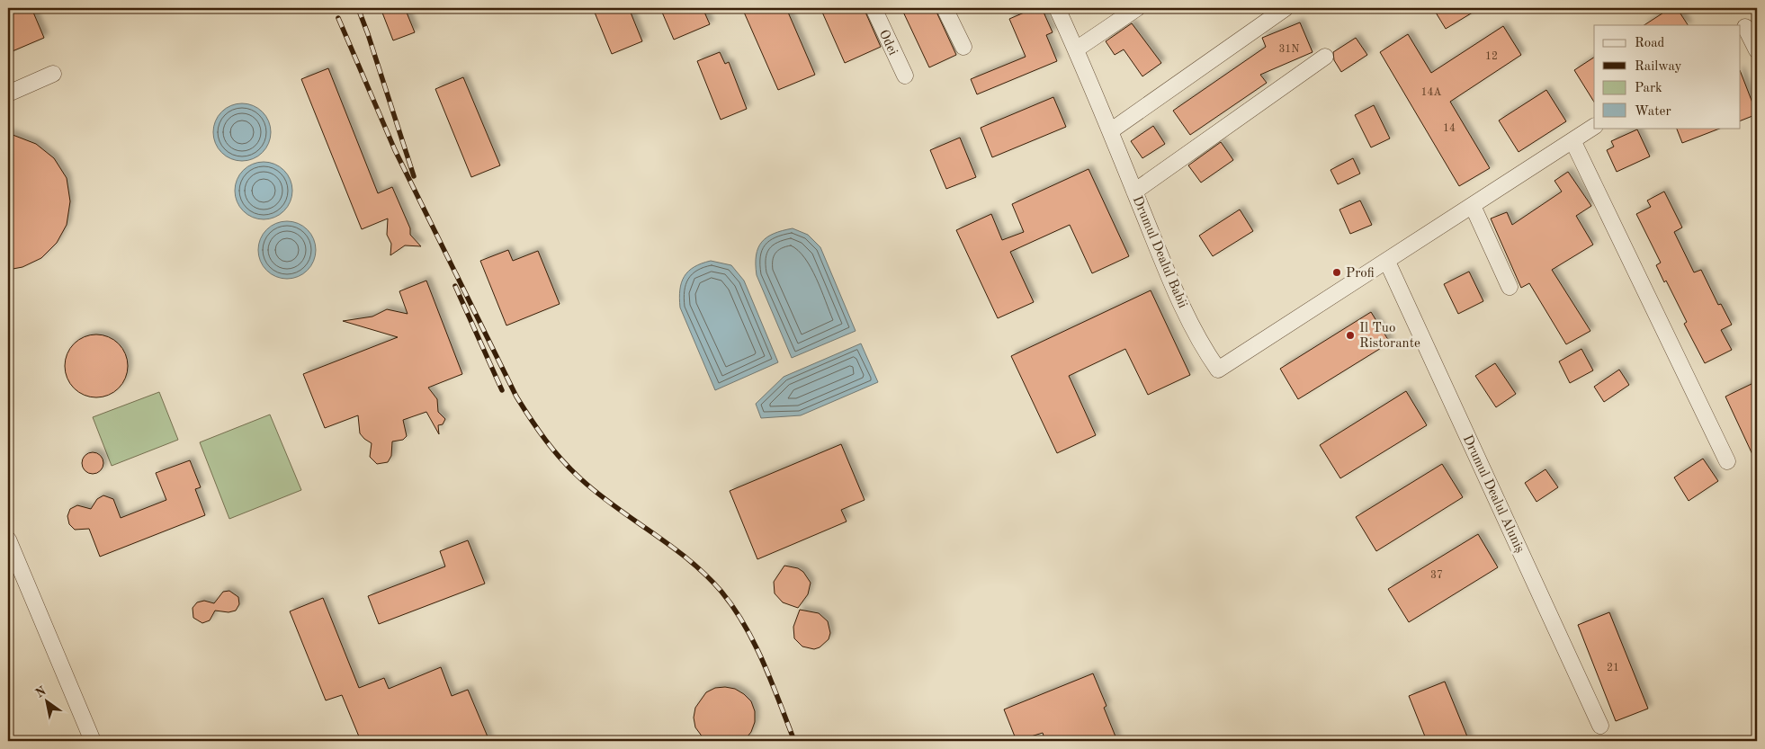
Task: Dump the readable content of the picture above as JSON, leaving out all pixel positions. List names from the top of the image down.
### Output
{
  "streets": {
    "street": ["Odei", "Drumul Dealul Babii", "Drumul Dealul Aluniș"]
  },
  "crossings": [
    ["Drumul Dealul Babii", "Drumul Dealul Aluniș"]
  ],
  "places": ["Profi", "Il Tuo Ristorante"],
  "house_numbers": [
    "31N",
    "12",
    "14A",
    "14",
    "37",
    "21"
  ],
  "legend": [
    "Road",
    "Railway",
    "Park",
    "Water"
  ],
  "north": "top left"
}
